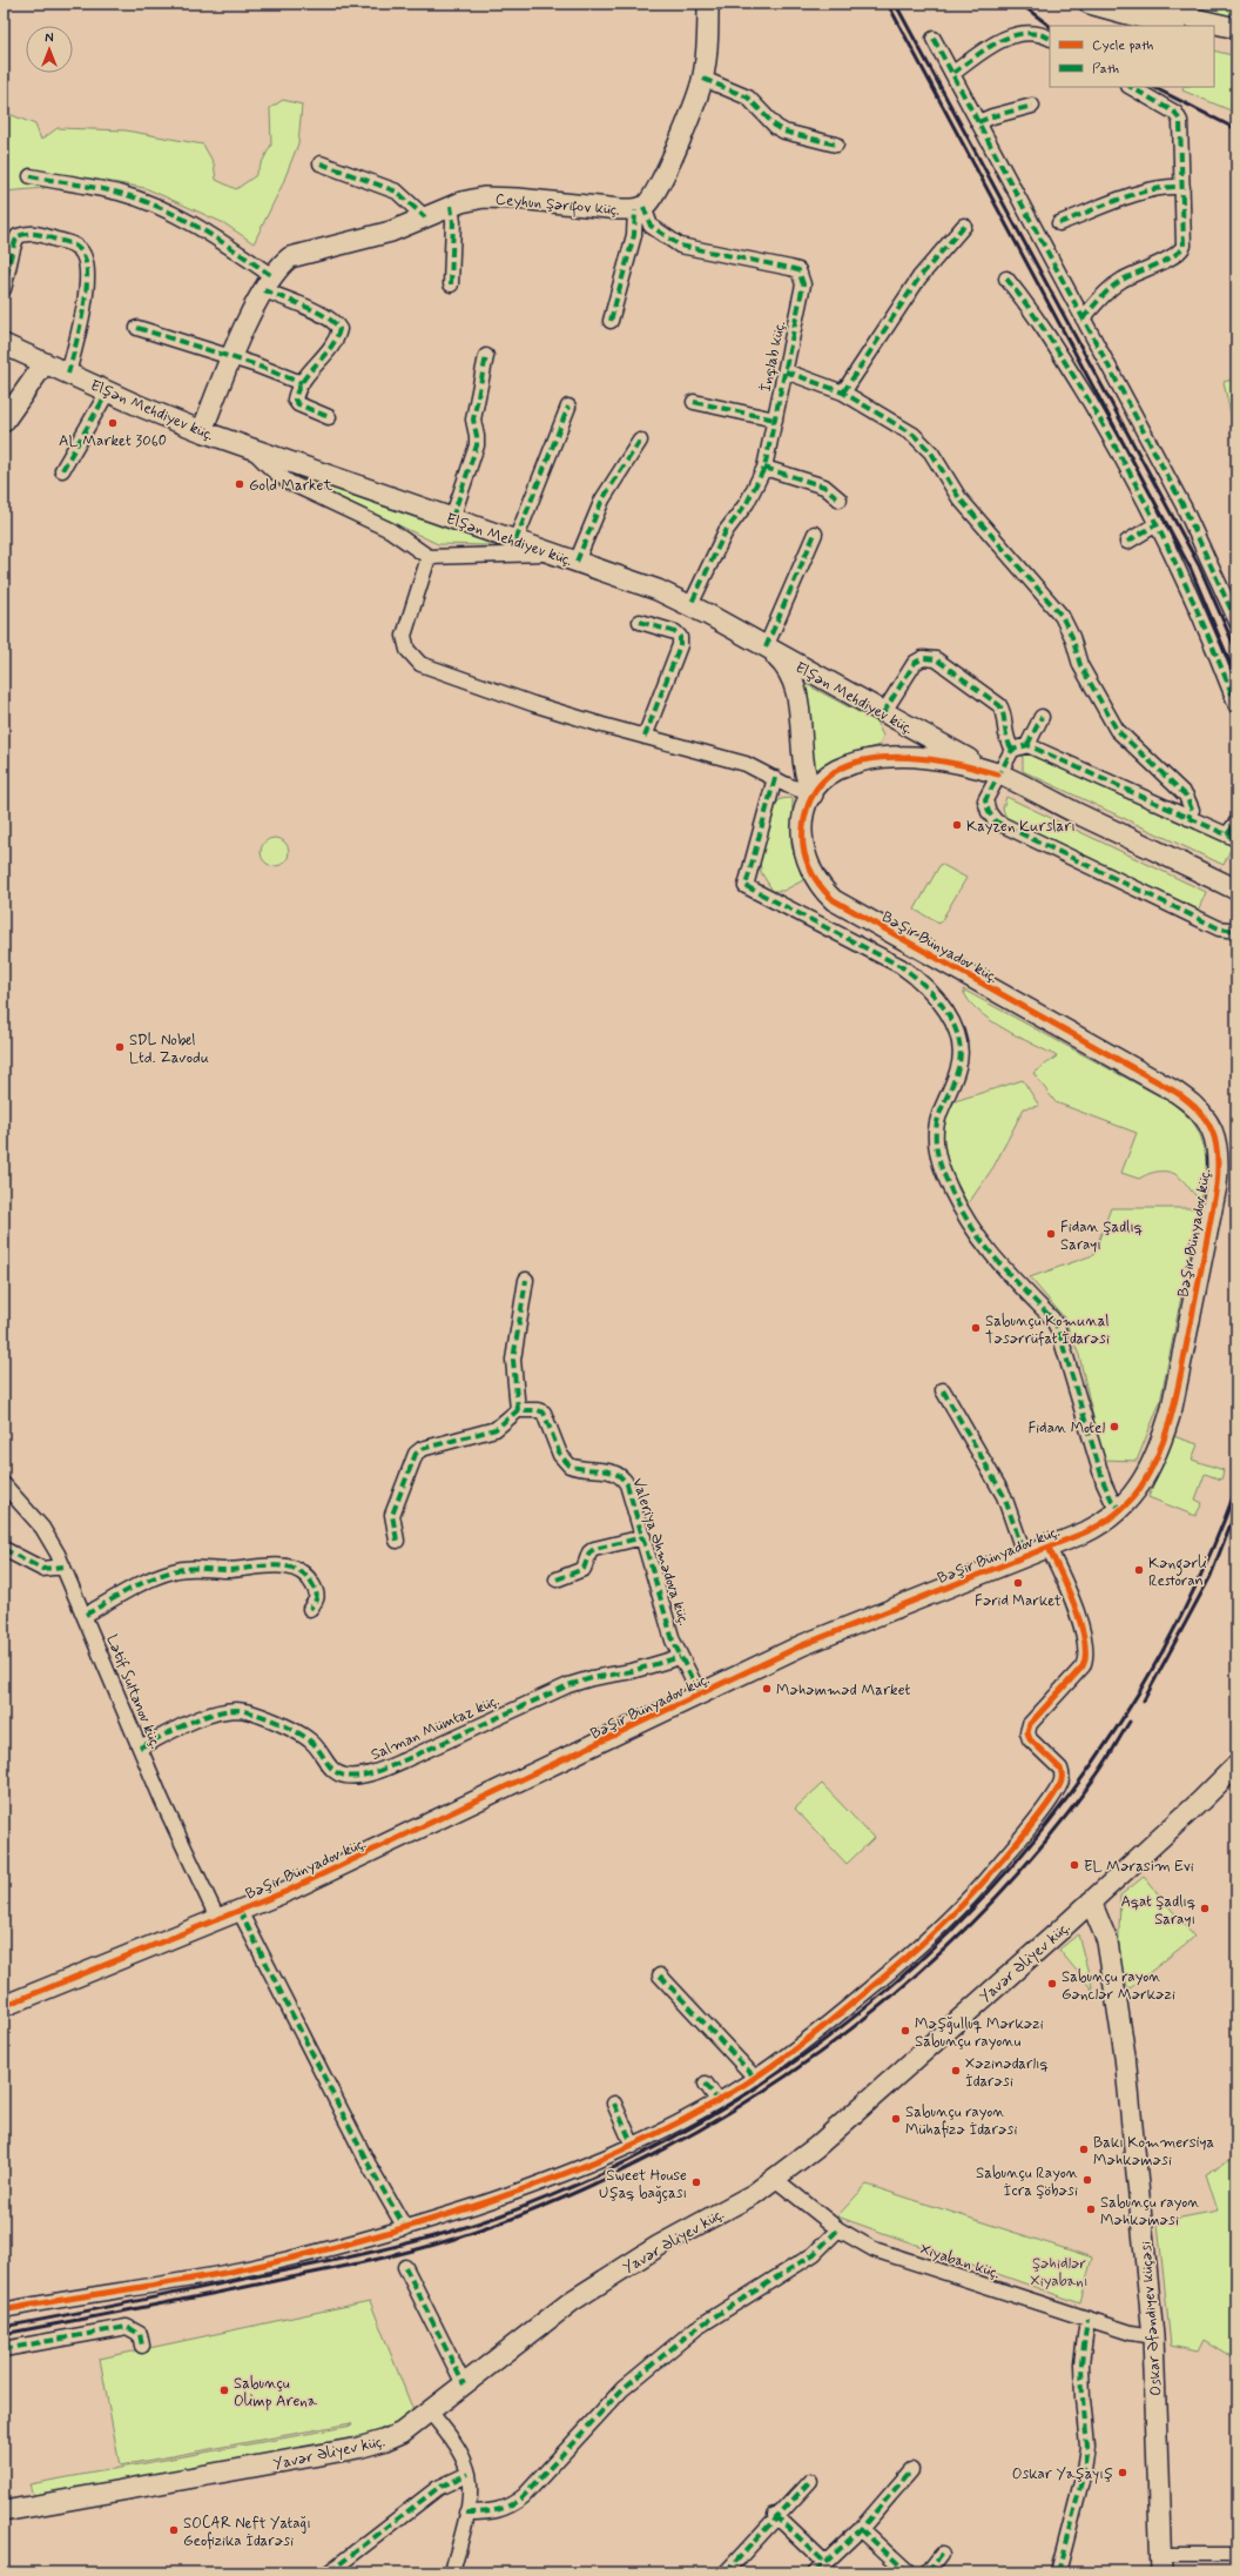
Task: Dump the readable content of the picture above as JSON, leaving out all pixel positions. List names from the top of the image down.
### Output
{
  "streets": {
    "street": [
      "Ceyhun Şərifov küç.",
      "İnqlab küç.",
      "Elşən Mehdiyev küç.",
      "Bəşir Bünyadov küç.",
      "Valeriya Əhmədova küç.",
      "Lətif Sultanov küç.",
      "Salman Mümtaz küç.",
      "Yavər Əliyev küç.",
      "Xiyaban küç.",
      "Oskar Əfəndiyev küçəsi"
    ]
  },
  "crossings": [
    ["Ceyhun Şərifov küç.", "İnqlab küç."],
    ["Ceyhun Şərifov küç.", "Elşən Mehdiyev küç."],
    ["İnqlab küç.", "Elşən Mehdiyev küç."],
    ["Elşən Mehdiyev küç.", "Bəşir Bünyadov küç."],
    ["Bəşir Bünyadov küç.", "Valeriya Əhmədova küç."],
    ["Bəşir Bünyadov küç.", "Lətif Sultanov küç."],
    ["Valeriya Əhmədova küç.", "Salman Mümtaz küç."],
    ["Lətif Sultanov küç.", "Salman Mümtaz küç."],
    ["Yavər Əliyev küç.", "Xiyaban küç."],
    ["Yavər Əliyev küç.", "Oskar Əfəndiyev küçəsi"],
    ["Xiyaban küç.", "Oskar Əfəndiyev küçəsi"]
  ],
  "parks": ["Şəhidlər Xiyabanı"],
  "places": [
    "AL Market 3060",
    "Gold Market",
    "Kayzen Kursları",
    "SDL Nobel Ltd. Zavodu",
    "Fidan Şadlıq Sarayı",
    "Sabunçu Komunal Təsərrüfat İdarəsi",
    "Fidan Motel",
    "Kəngərli Restoran",
    "Fərid Market",
    "Məhəmməd Market",
    "EL Mərasim Evi",
    "Aqat Şadlıq Sarayı",
    "Sabunçu rayon Gənclər Mərkəzi",
    "Məşğulluq Mərkəzi Sabunçu rayonu",
    "Xəzinədarlıq İdarəsi",
    "Sabunçu rayon Mühafizə İdarəsi",
    "Bakı Kommersiya Məhkəməsi",
    "Sabunçu Rayon İcra Şöbəsi",
    "Sweet House Uşaq bağçası",
    "Sabunçu rayon Məhkəməsi",
    "Sabunçu Olimp Arena",
    "Oskar Yaşayış",
    "SOCAR Neft Yatağı Geofizika İdarəsi"
  ],
  "legend": ["Cycle path", "Path"],
  "north": "top"
}
